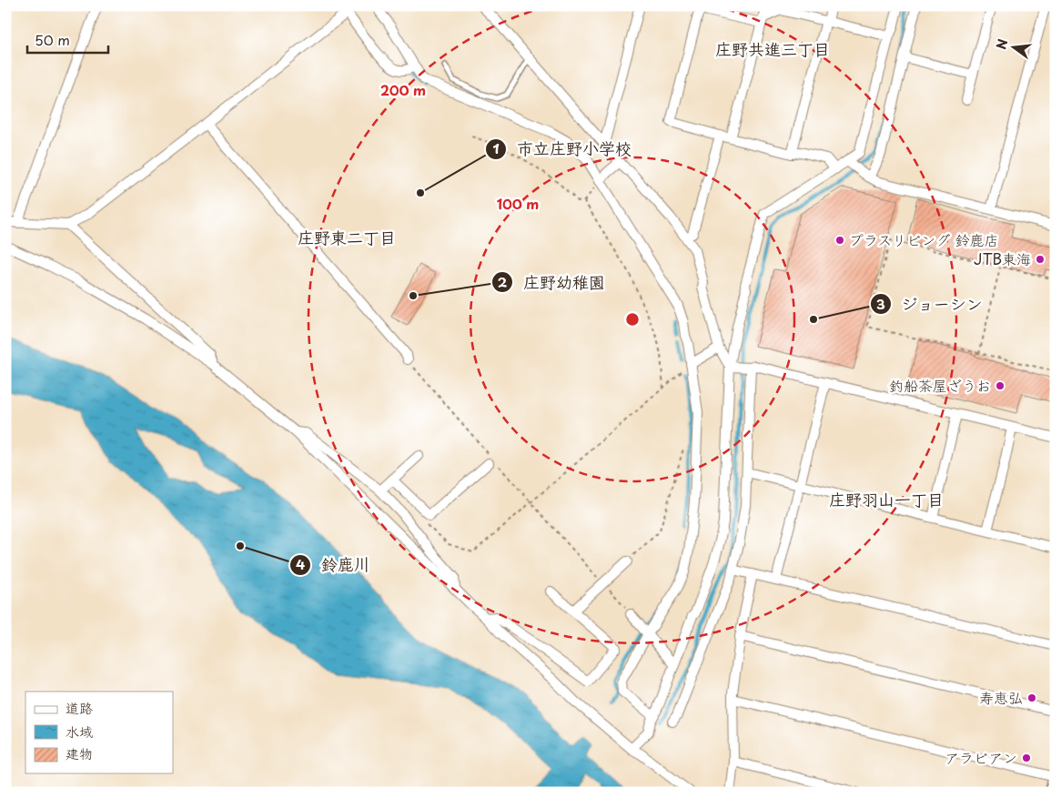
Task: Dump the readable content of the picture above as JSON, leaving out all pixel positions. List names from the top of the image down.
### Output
{
  "districts": ["庄野共進三丁目", "庄野東二丁目", "庄野羽山一丁目"],
  "places": [
    "市立庄野小学校",
    "プラスリビング 鈴鹿店",
    "JTB東海",
    "庄野幼稚園",
    "ジョーシン",
    "釣船茶屋ざうお",
    "鈴鹿川",
    "寿恵弘",
    "アラビアン"
  ],
  "legend": ["道路", "水域", "建物"],
  "scale_bar": "50 m",
  "north": "left",
  "rings": ["200 m", "100 m"]
}
